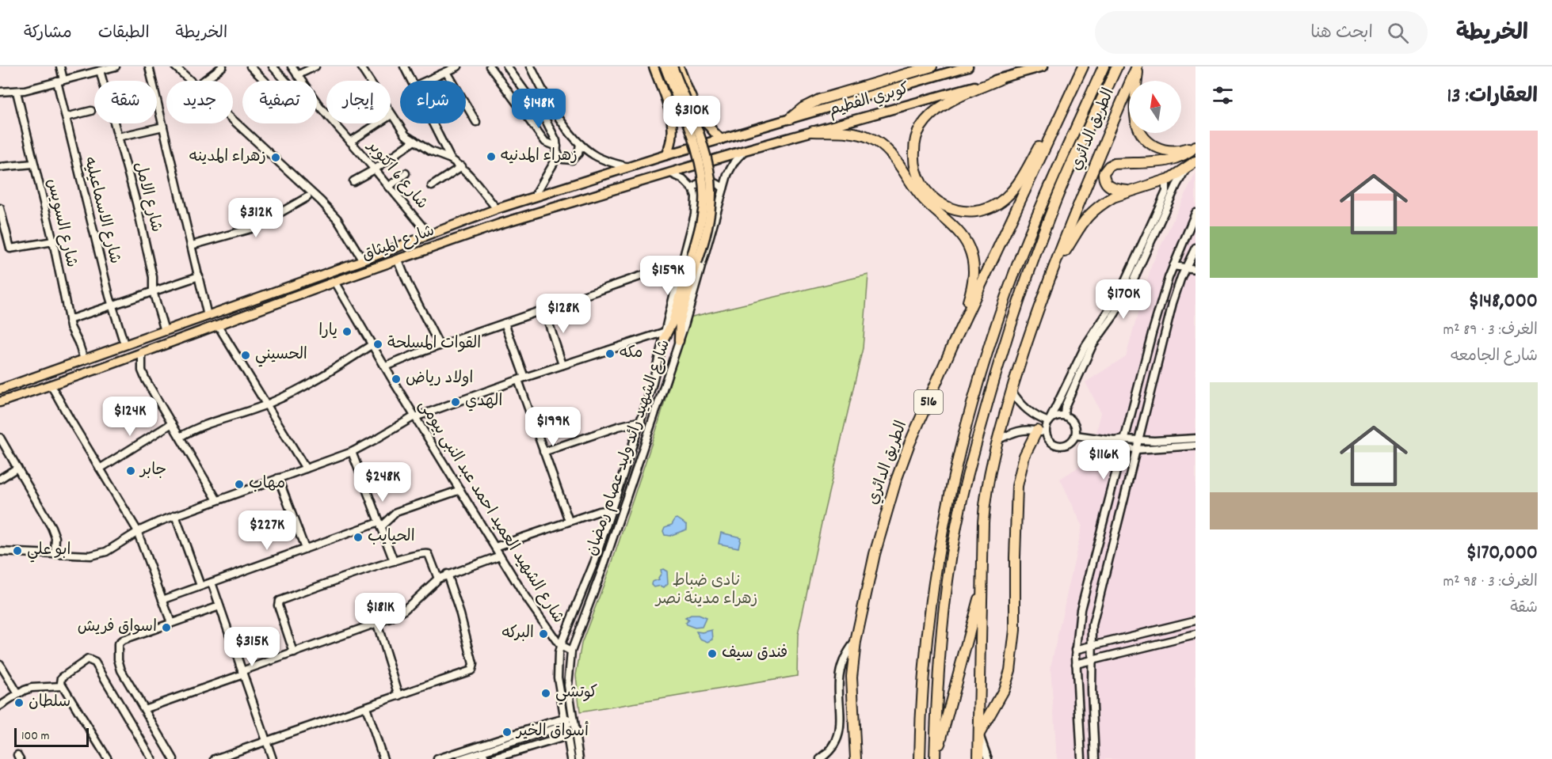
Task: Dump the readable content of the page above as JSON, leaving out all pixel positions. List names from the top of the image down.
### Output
{
  "streets": {
    "highway": ["الطريق الدائري", "516"],
    "main road": ["كوبري الفطيم", "شارع الميثاق"],
    "street": [
      "شارع 6 اكتوبر",
      "شارع الامل",
      "شارع الاسماعيليه",
      "شارع السويس",
      "شارع الشهيد رائد وليد عصام رمضان",
      "شارع الشهيد العميد احمد عبد النبى بيومى"
    ]
  },
  "crossings": [
    ["كوبري الفطيم", "شارع الميثاق"],
    ["كوبري الفطيم", "516"],
    ["الطريق الدائري", "516"],
    ["شارع 6 اكتوبر", "شارع الميثاق"],
    ["شارع الامل", "شارع الميثاق"],
    ["شارع الاسماعيليه", "شارع الميثاق"],
    ["شارع السويس", "شارع الميثاق"],
    ["شارع الميثاق", "516"],
    ["شارع الميثاق", "شارع الشهيد رائد وليد عصام رمضان"],
    ["شارع الميثاق", "شارع الشهيد العميد احمد عبد النبى بيومى"],
    ["شارع الشهيد رائد وليد عصام رمضان", "شارع الشهيد العميد احمد عبد النبى بيومى"]
  ],
  "parks": ["نادى ضباط زهراء مدينة نصر"],
  "places": [
    "زهراء المدنيه",
    "زهراء المدينه",
    "يارا",
    "القوات المسلحة",
    "مكه",
    "الحسيني",
    "اولاد رياض",
    "الهدي",
    "جابر",
    "مهاب",
    "الحيايب",
    "ابو علي",
    "اسواق فريش",
    "البركه",
    "فندق سيف",
    "كوتشي",
    "سلطان",
    "أسواق الخير"
  ],
  "scale_bar": "100 m",
  "north": "top",
  "page": {
    "header": "الخريطة",
    "search": "ابحث هنا",
    "nav": ["الخريطة", "الطبقات", "مشاركة"],
    "heading": "العقارات: 13",
    "chip": [
      "شراء",
      "إيجار",
      "تصفية",
      "جديد",
      "شقة"
    ],
    "price": [
      "$148K",
      "$310K",
      "$312K",
      "$159K",
      "$170K",
      "$128K",
      "$124K",
      "$199K",
      "$116K",
      "$248K",
      "$227K",
      "$181K",
      "$315K"
    ],
    "list": [
      {
        "name": "$148,000",
        "note": "الغرف: 3 · 89 m² · شارع الجامعه"
      },
      {
        "name": "$170,000",
        "note": "الغرف: 3 · 98 m² · شقة"
      }
    ],
    "scale": "100 m"
  }
}
